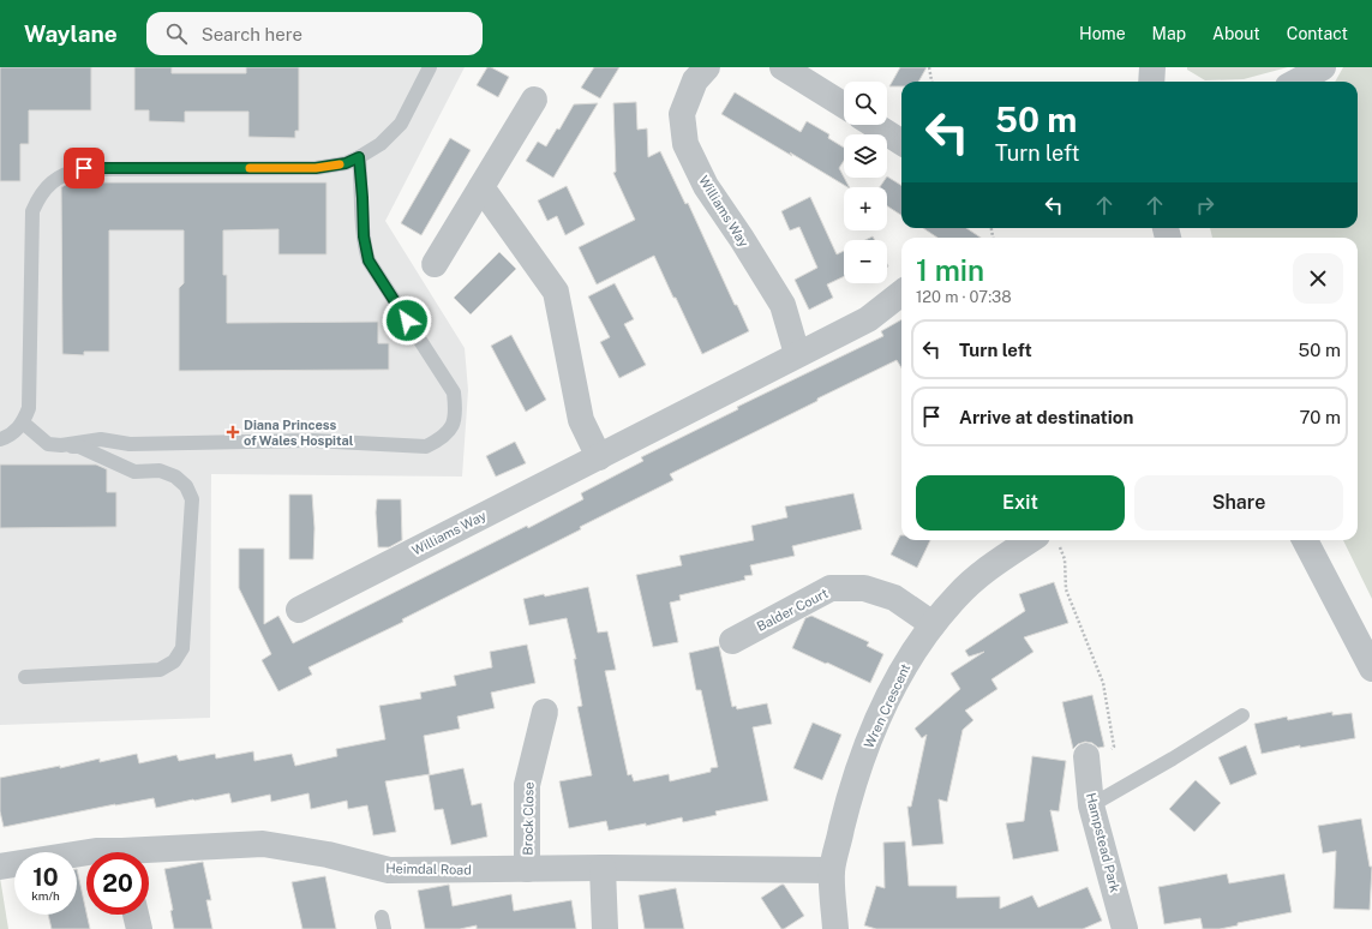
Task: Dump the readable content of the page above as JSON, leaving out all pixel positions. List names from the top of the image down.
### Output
{
  "streets": {
    "street": [
      "Williams Way",
      "Balder Court",
      "Wren Crescent",
      "Brock Close",
      "Hampstead Park",
      "Heimdal Road"
    ]
  },
  "crossings": [
    ["Balder Court", "Wren Crescent"],
    ["Wren Crescent", "Heimdal Road"],
    ["Brock Close", "Heimdal Road"]
  ],
  "places": {
    "health": ["Diana Princess of Wales Hospital"]
  },
  "page": {
    "header": "Waylane",
    "search": "Search here",
    "nav": [
      "Home",
      "Map",
      "About",
      "Contact"
    ],
    "map_buttons": ["+", "−"],
    "turn": ["50 m", "Turn left"],
    "heading": ["1 min", "120 m · 07:38"],
    "list": [
      {
        "name": "Turn left",
        "value": "50 m"
      },
      {
        "name": "Arrive at destination",
        "value": "70 m"
      }
    ],
    "buttons": ["Exit", "Share"],
    "speed": "10 km/h",
    "limit": "20"
  }
}
